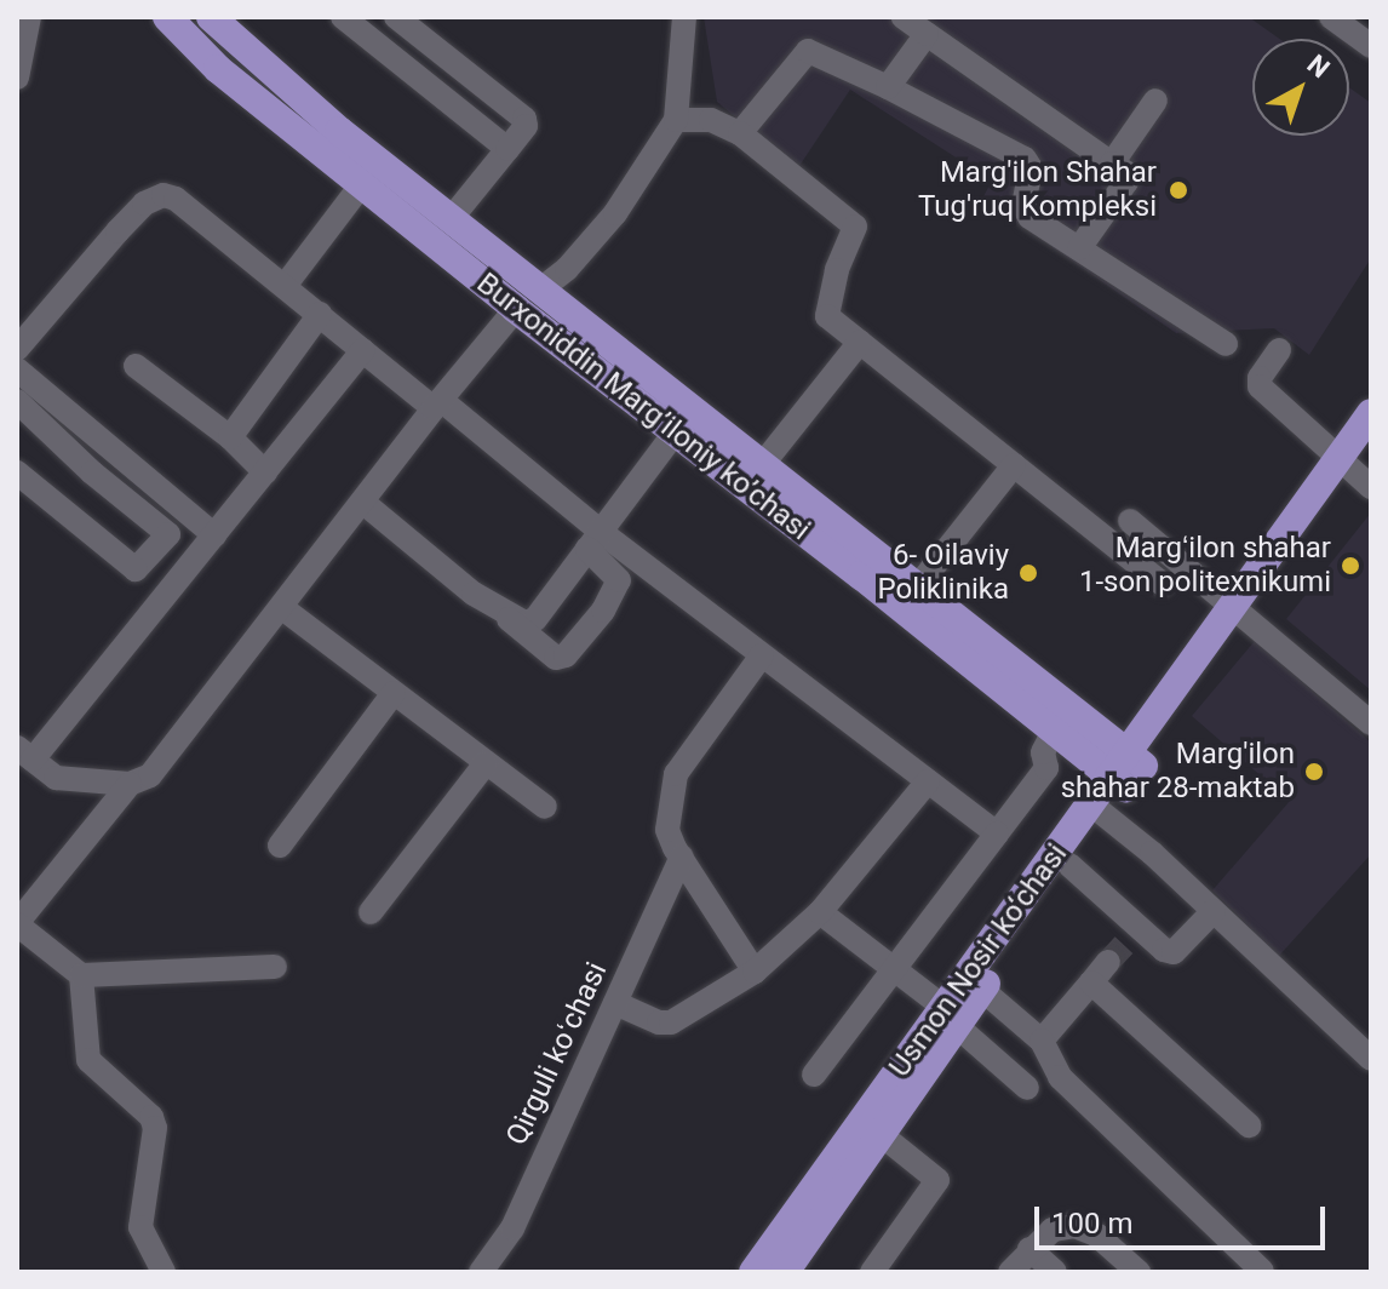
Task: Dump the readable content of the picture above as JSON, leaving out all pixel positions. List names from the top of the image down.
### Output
{
  "streets": {
    "main road": ["Burxoniddin Marg’iloniy ko’chasi", "Usmon Nosir ko‘chasi"],
    "street": ["Qirguli koʻchasi"]
  },
  "crossings": [
    ["Burxoniddin Marg’iloniy ko’chasi", "Usmon Nosir ko‘chasi"]
  ],
  "places": [
    "Marg'ilon Shahar Tug'ruq Kompleksi",
    "Margʻilon shahar 1-son politexnikumi",
    "6- Oilaviy Poliklinika",
    "Marg'ilon shahar 28-maktab"
  ],
  "scale_bar": "100 m",
  "north": "top right"
}
